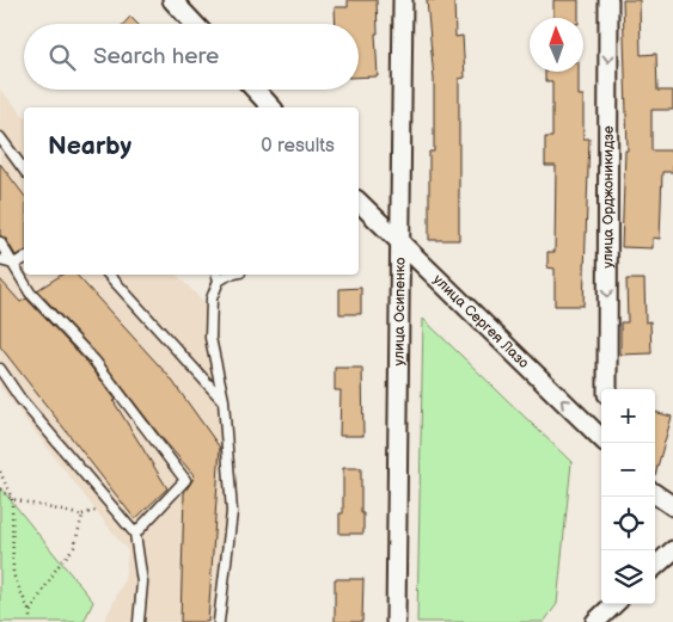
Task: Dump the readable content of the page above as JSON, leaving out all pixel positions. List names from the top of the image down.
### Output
{
  "streets": {
    "street": ["улица Орджоникидзе", "улица Осипенко", "улица Сергея Лазо"]
  },
  "crossings": [
    ["улица Осипенко", "улица Сергея Лазо"]
  ],
  "one_way": ["улица Орджоникидзе", "улица Сергея Лазо"],
  "north": "top",
  "page": {
    "search": "Search here",
    "heading": ["Nearby", "0 results"],
    "map_buttons": ["+", "−"]
  }
}
